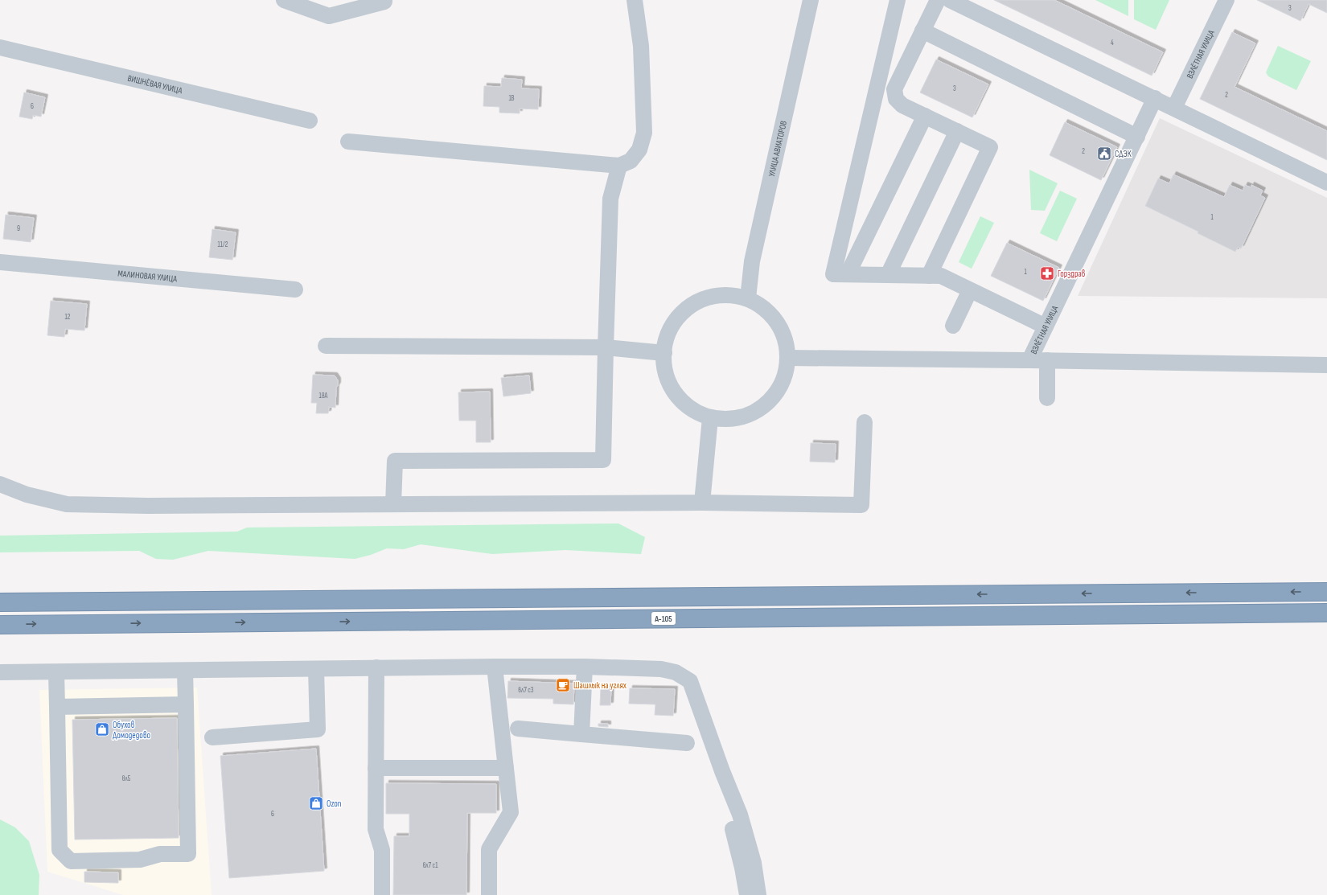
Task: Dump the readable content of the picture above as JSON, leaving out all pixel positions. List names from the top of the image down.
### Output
{
  "streets": {
    "highway": ["А-105"],
    "street": [
      "ВЗЛЁТНАЯ УЛИЦА",
      "ВИШНЁВАЯ УЛИЦА",
      "УЛИЦА АВИАТОРОВ",
      "МАЛИНОВАЯ УЛИЦА"
    ]
  },
  "places": {
    "public building": ["СДЭК"],
    "pharmacy": ["Горздрав"],
    "cafe": ["Шашлык на углях"],
    "shop": ["Обухов Домодедово", "Ozon"]
  },
  "house_numbers": [
    "3",
    "4",
    "3",
    "2",
    "1В",
    "6",
    "2",
    "1",
    "9",
    "11/2",
    "1",
    "12",
    "18А",
    "вл7 с3",
    "вл5",
    "6",
    "вл7 с1"
  ]
}
